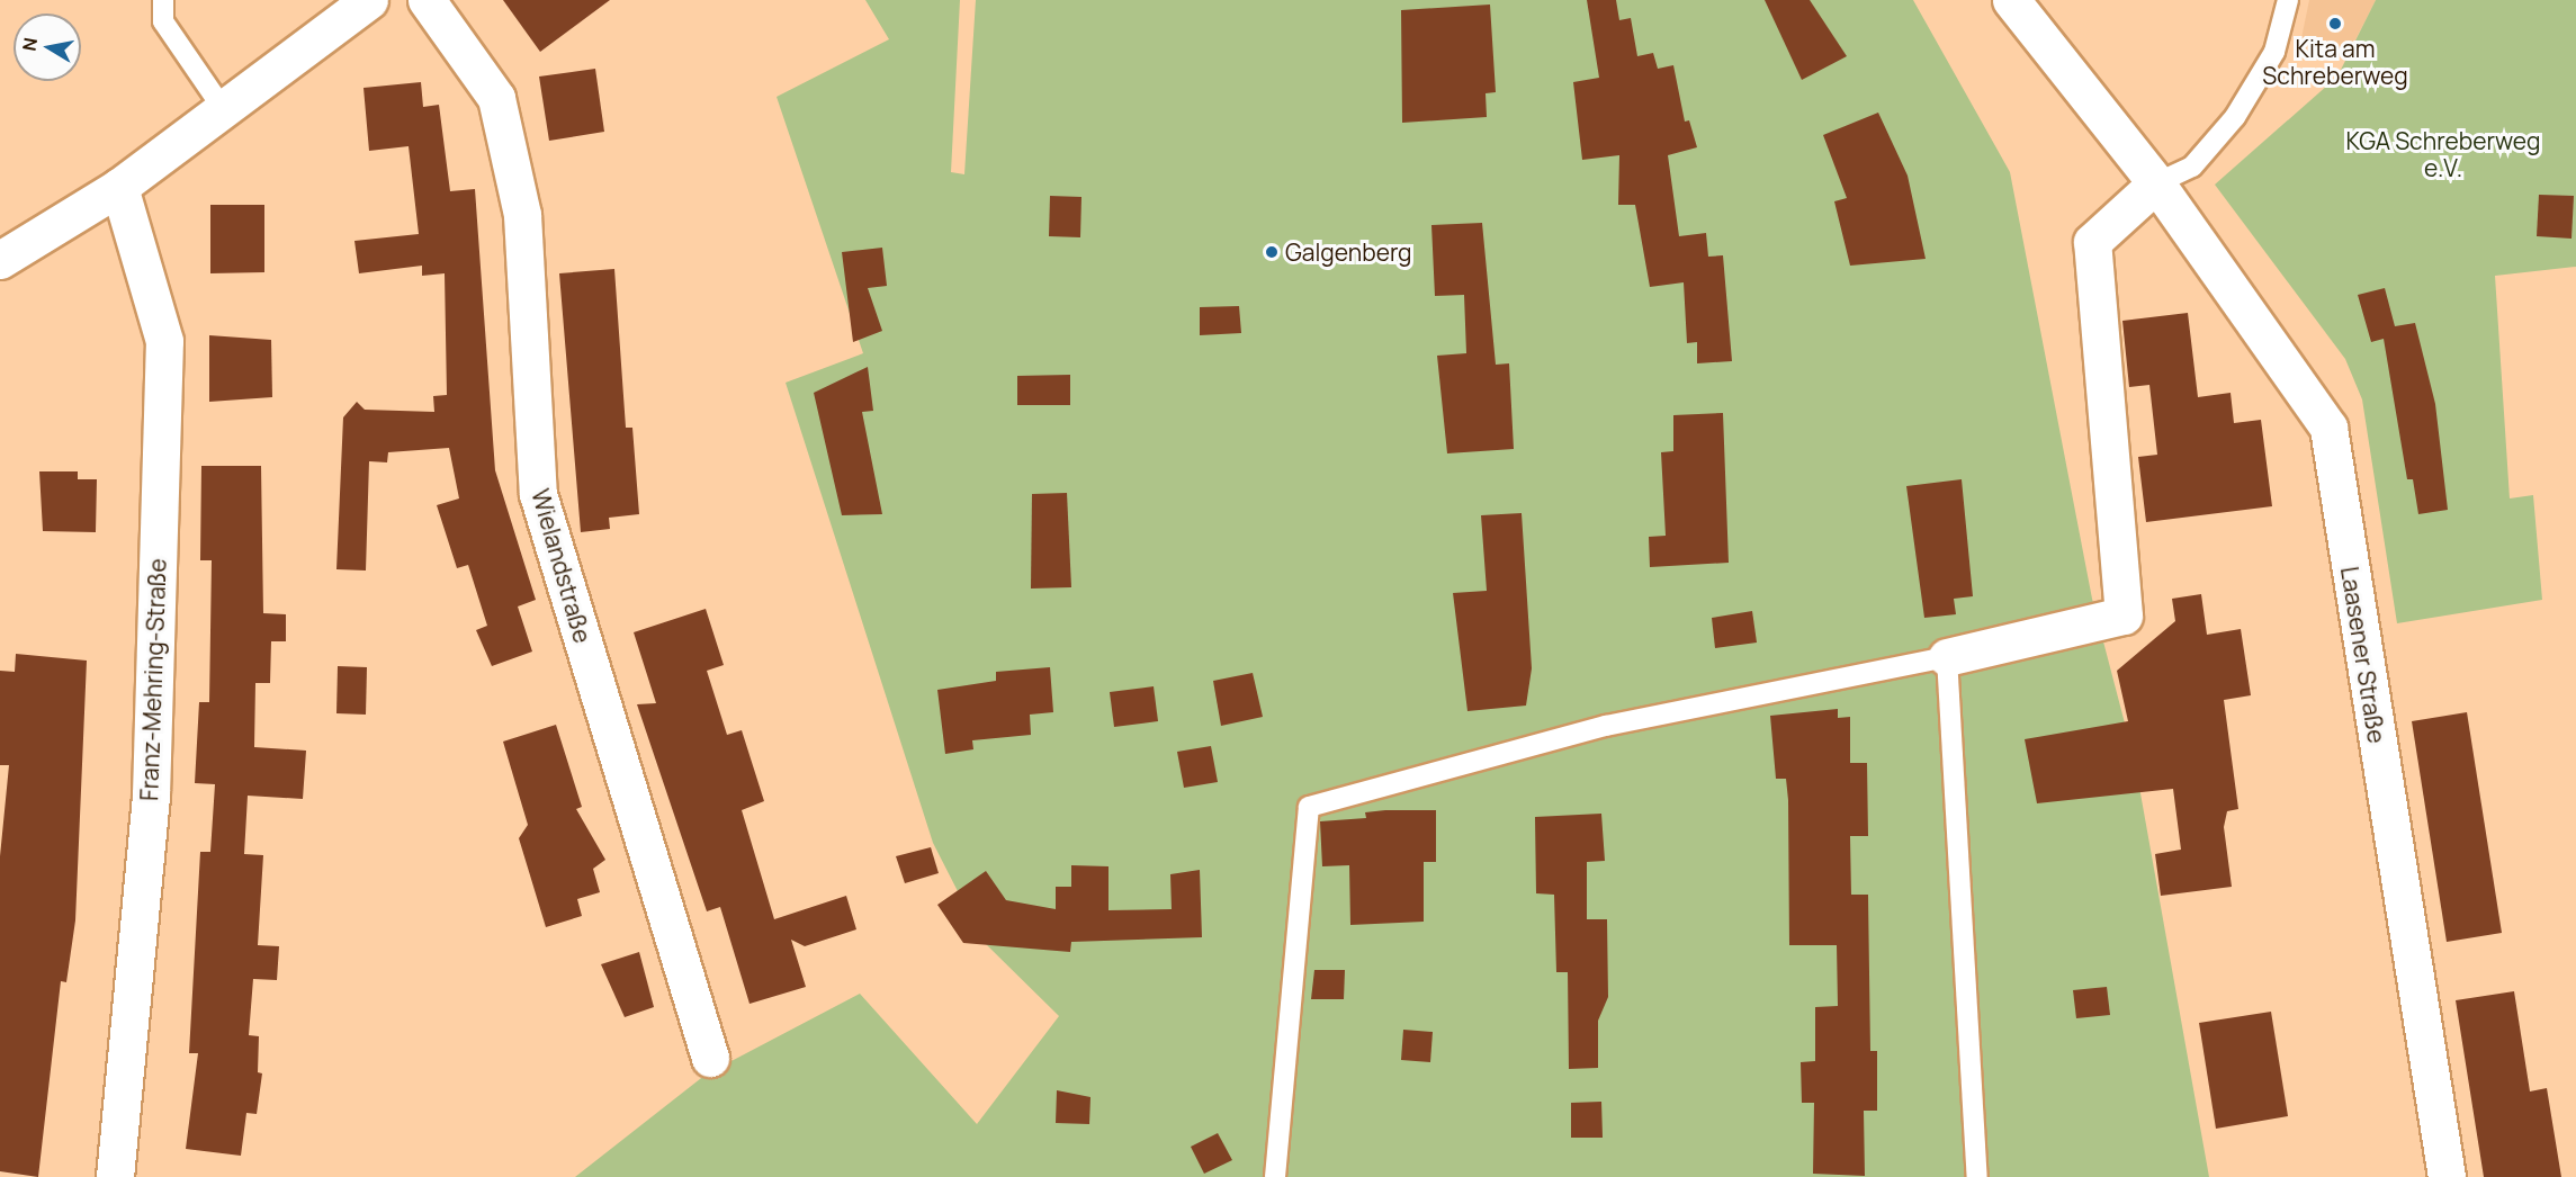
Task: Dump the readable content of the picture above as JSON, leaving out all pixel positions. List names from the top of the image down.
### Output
{
  "streets": {
    "street": ["Wielandstraße", "Laasener Straße", "Franz-Mehring-Straße"]
  },
  "parks": ["KGA Schreberweg e.V."],
  "places": ["Kita am Schreberweg", "Galgenberg"],
  "north": "left"
}
